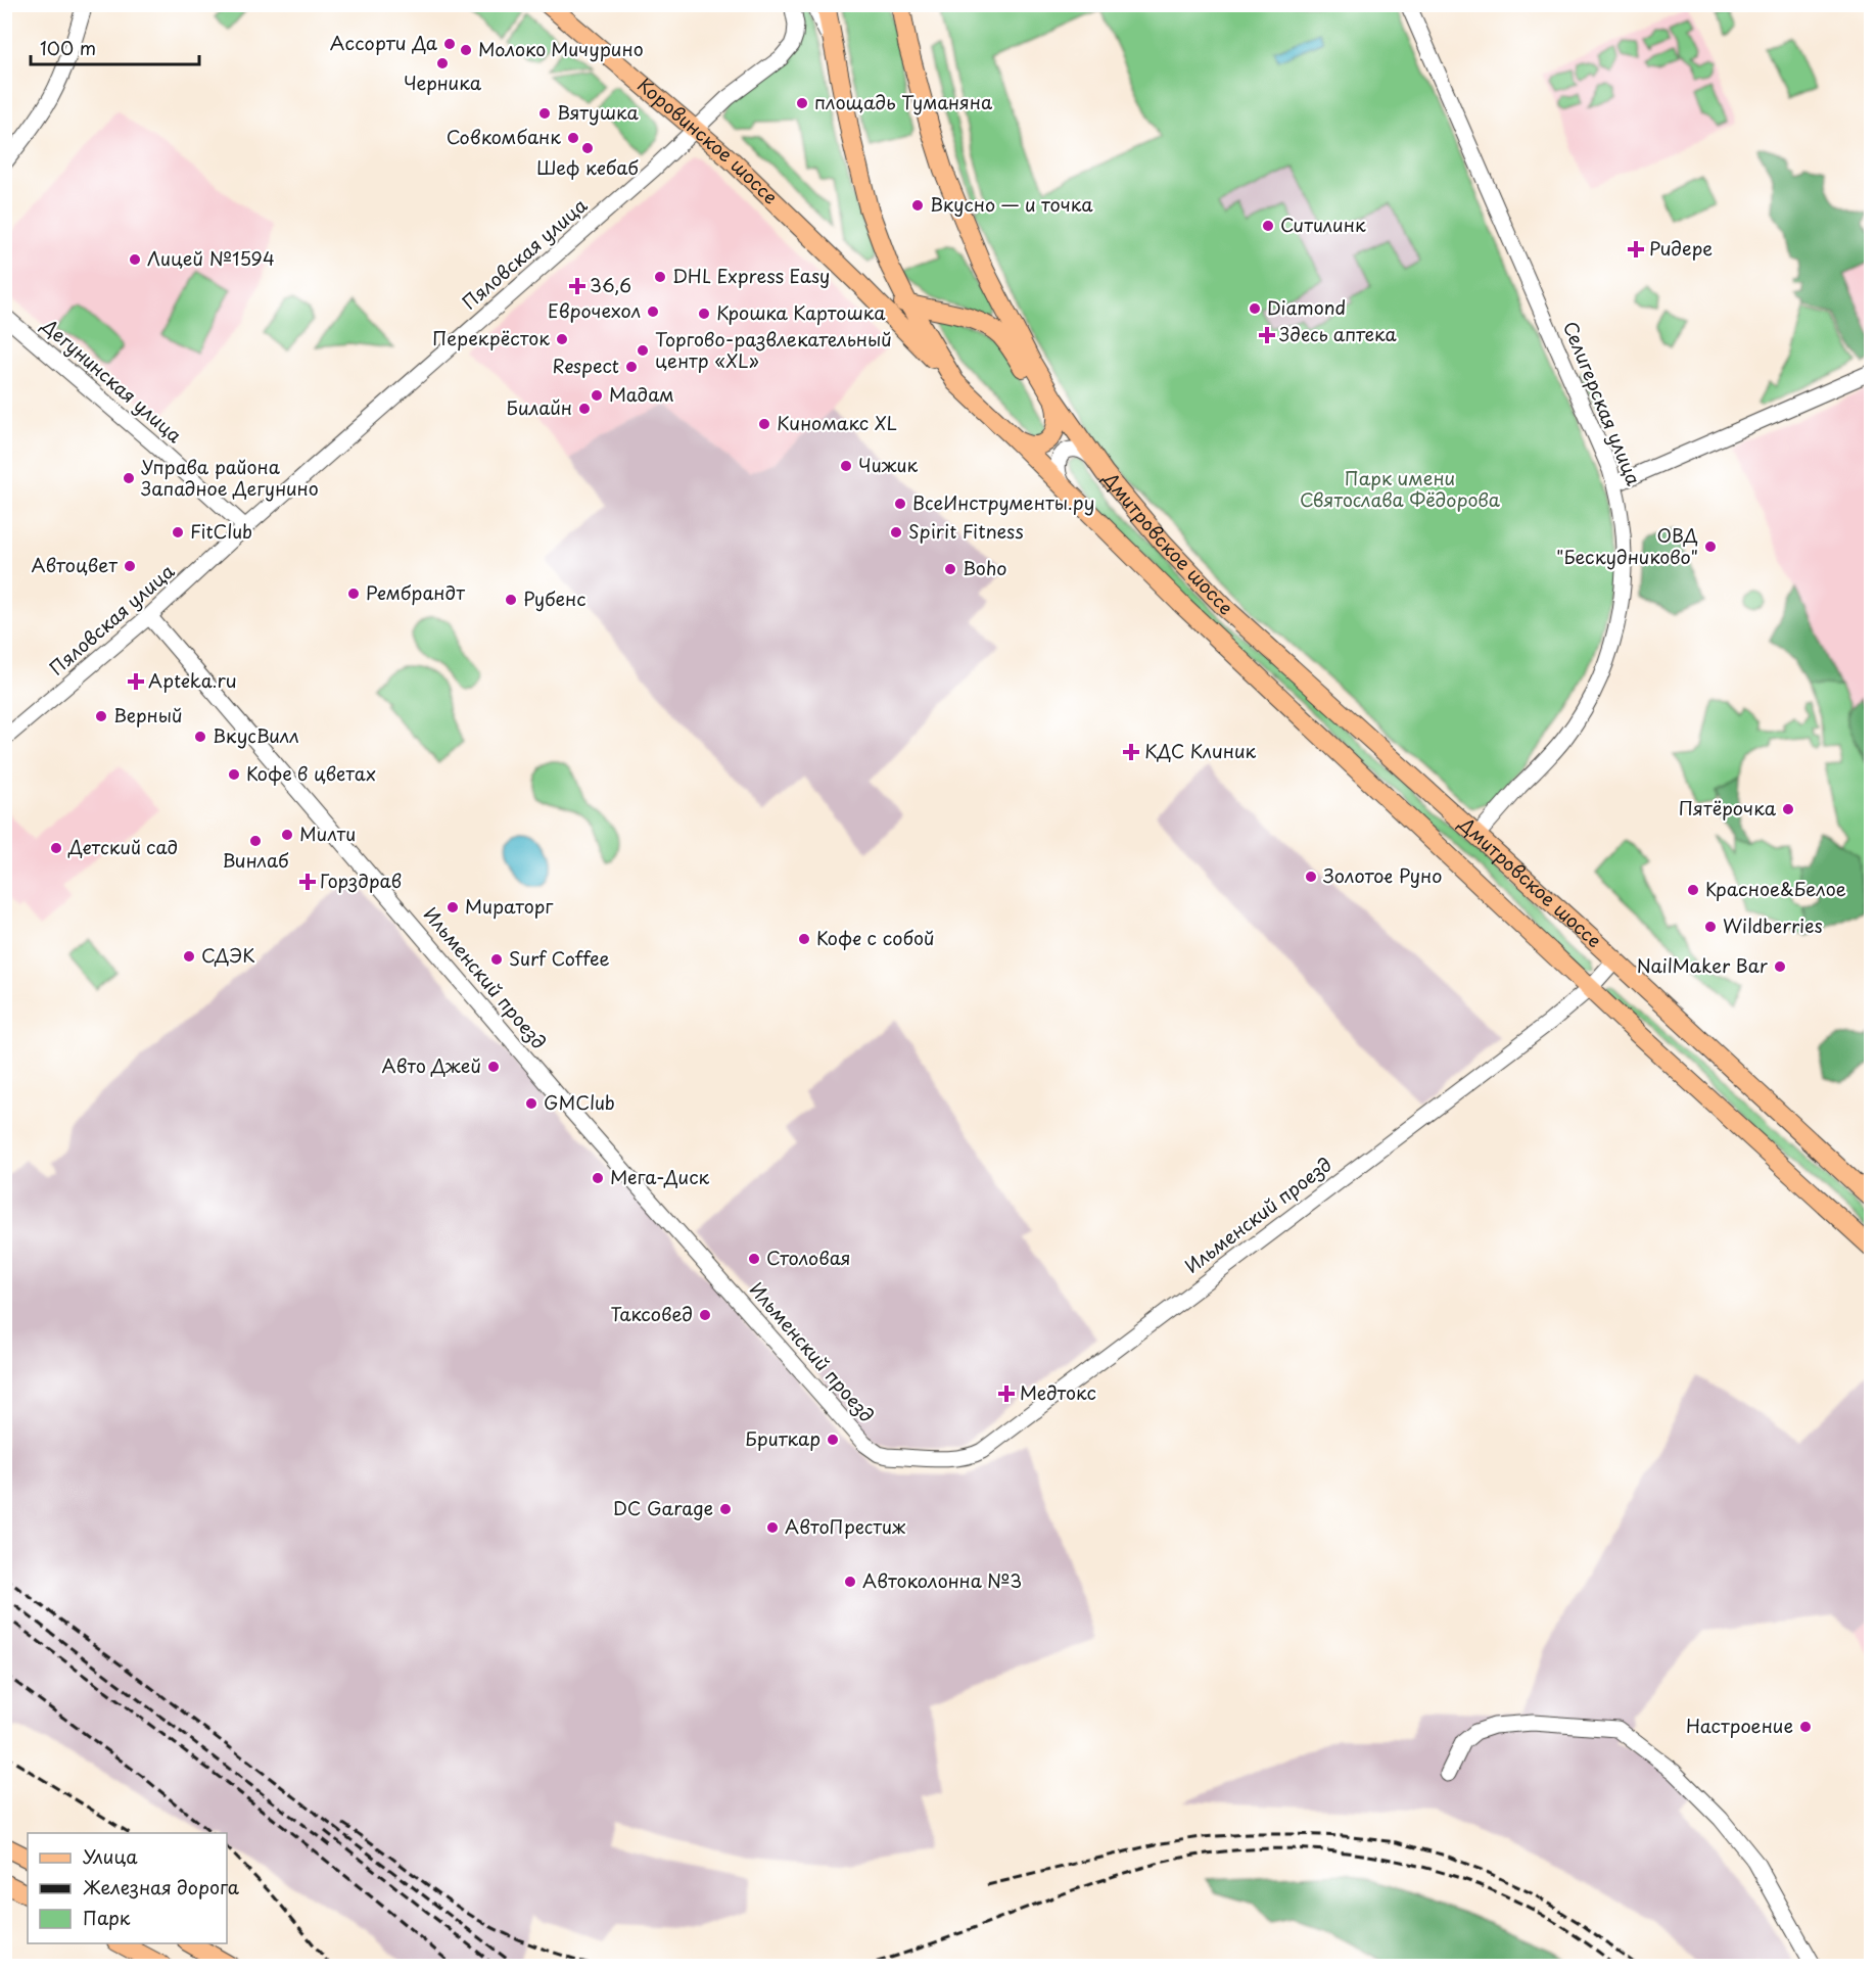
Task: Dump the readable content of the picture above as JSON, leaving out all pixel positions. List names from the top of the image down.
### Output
{
  "streets": {
    "main road": ["Коровинское шоссе", "Дмитровское шоссе"],
    "street": [
      "Пяловская улица",
      "Дегунинская улица",
      "Селигерская улица",
      "Ильменский проезд"
    ]
  },
  "crossings": [
    ["Коровинское шоссе", "Пяловская улица"],
    ["Коровинское шоссе", "Дмитровское шоссе"],
    ["Пяловская улица", "Дегунинская улица"],
    ["Пяловская улица", "Ильменский проезд"],
    ["Селигерская улица", "Дмитровское шоссе"],
    ["Дмитровское шоссе", "Ильменский проезд"]
  ],
  "parks": ["Парк имени Святослава Фёдорова"],
  "places": {
    "other": [
      "Ассорти Да",
      "Молоко Мичурино",
      "Черника",
      "площадь Туманяна",
      "Вятушка",
      "Совкомбанк",
      "Шеф кебаб",
      "Вкусно — и точка",
      "Ситилинк",
      "Лицей №1594",
      "DHL Express Easy",
      "Diamond",
      "Еврочехол",
      "Крошка Картошка",
      "Перекрёсток",
      "Торгово-развлекательный центр «XL»",
      "Respect",
      "Мадам",
      "Билайн",
      "Киномакс XL",
      "Чижик",
      "Управа района Западное Дегунино",
      "ВсеИнструменты.ру",
      "FitClub",
      "Spirit Fitness",
      "ОВД \"Бескудниково\"",
      "Автоцвет",
      "Boho",
      "Рембрандт",
      "Рубенс",
      "Верный",
      "ВкусВилл",
      "Кофе в цветах",
      "Пятёрочка",
      "Милти",
      "Винлаб",
      "Детский сад",
      "Золотое Руно",
      "Красное&Белое",
      "Мираторг",
      "Wildberries",
      "Кофе с собой",
      "СДЭК",
      "Surf Coffee",
      "NailMaker Bar",
      "Авто Джей",
      "GMClub",
      "Мега-Диск",
      "Столовая",
      "Таксовед",
      "Бриткар",
      "DC Garage",
      "АвтоПрестиж",
      "Автоколонна №3",
      "Настроение"
    ],
    "health": [
      "Ридере",
      "36,6",
      "Здесь аптека",
      "Apteka.ru",
      "КДС Клиник",
      "Горздрав",
      "Медтокс"
    ]
  },
  "legend": ["Улица", "Железная дорога", "Парк"],
  "scale_bar": "100 m"
}
